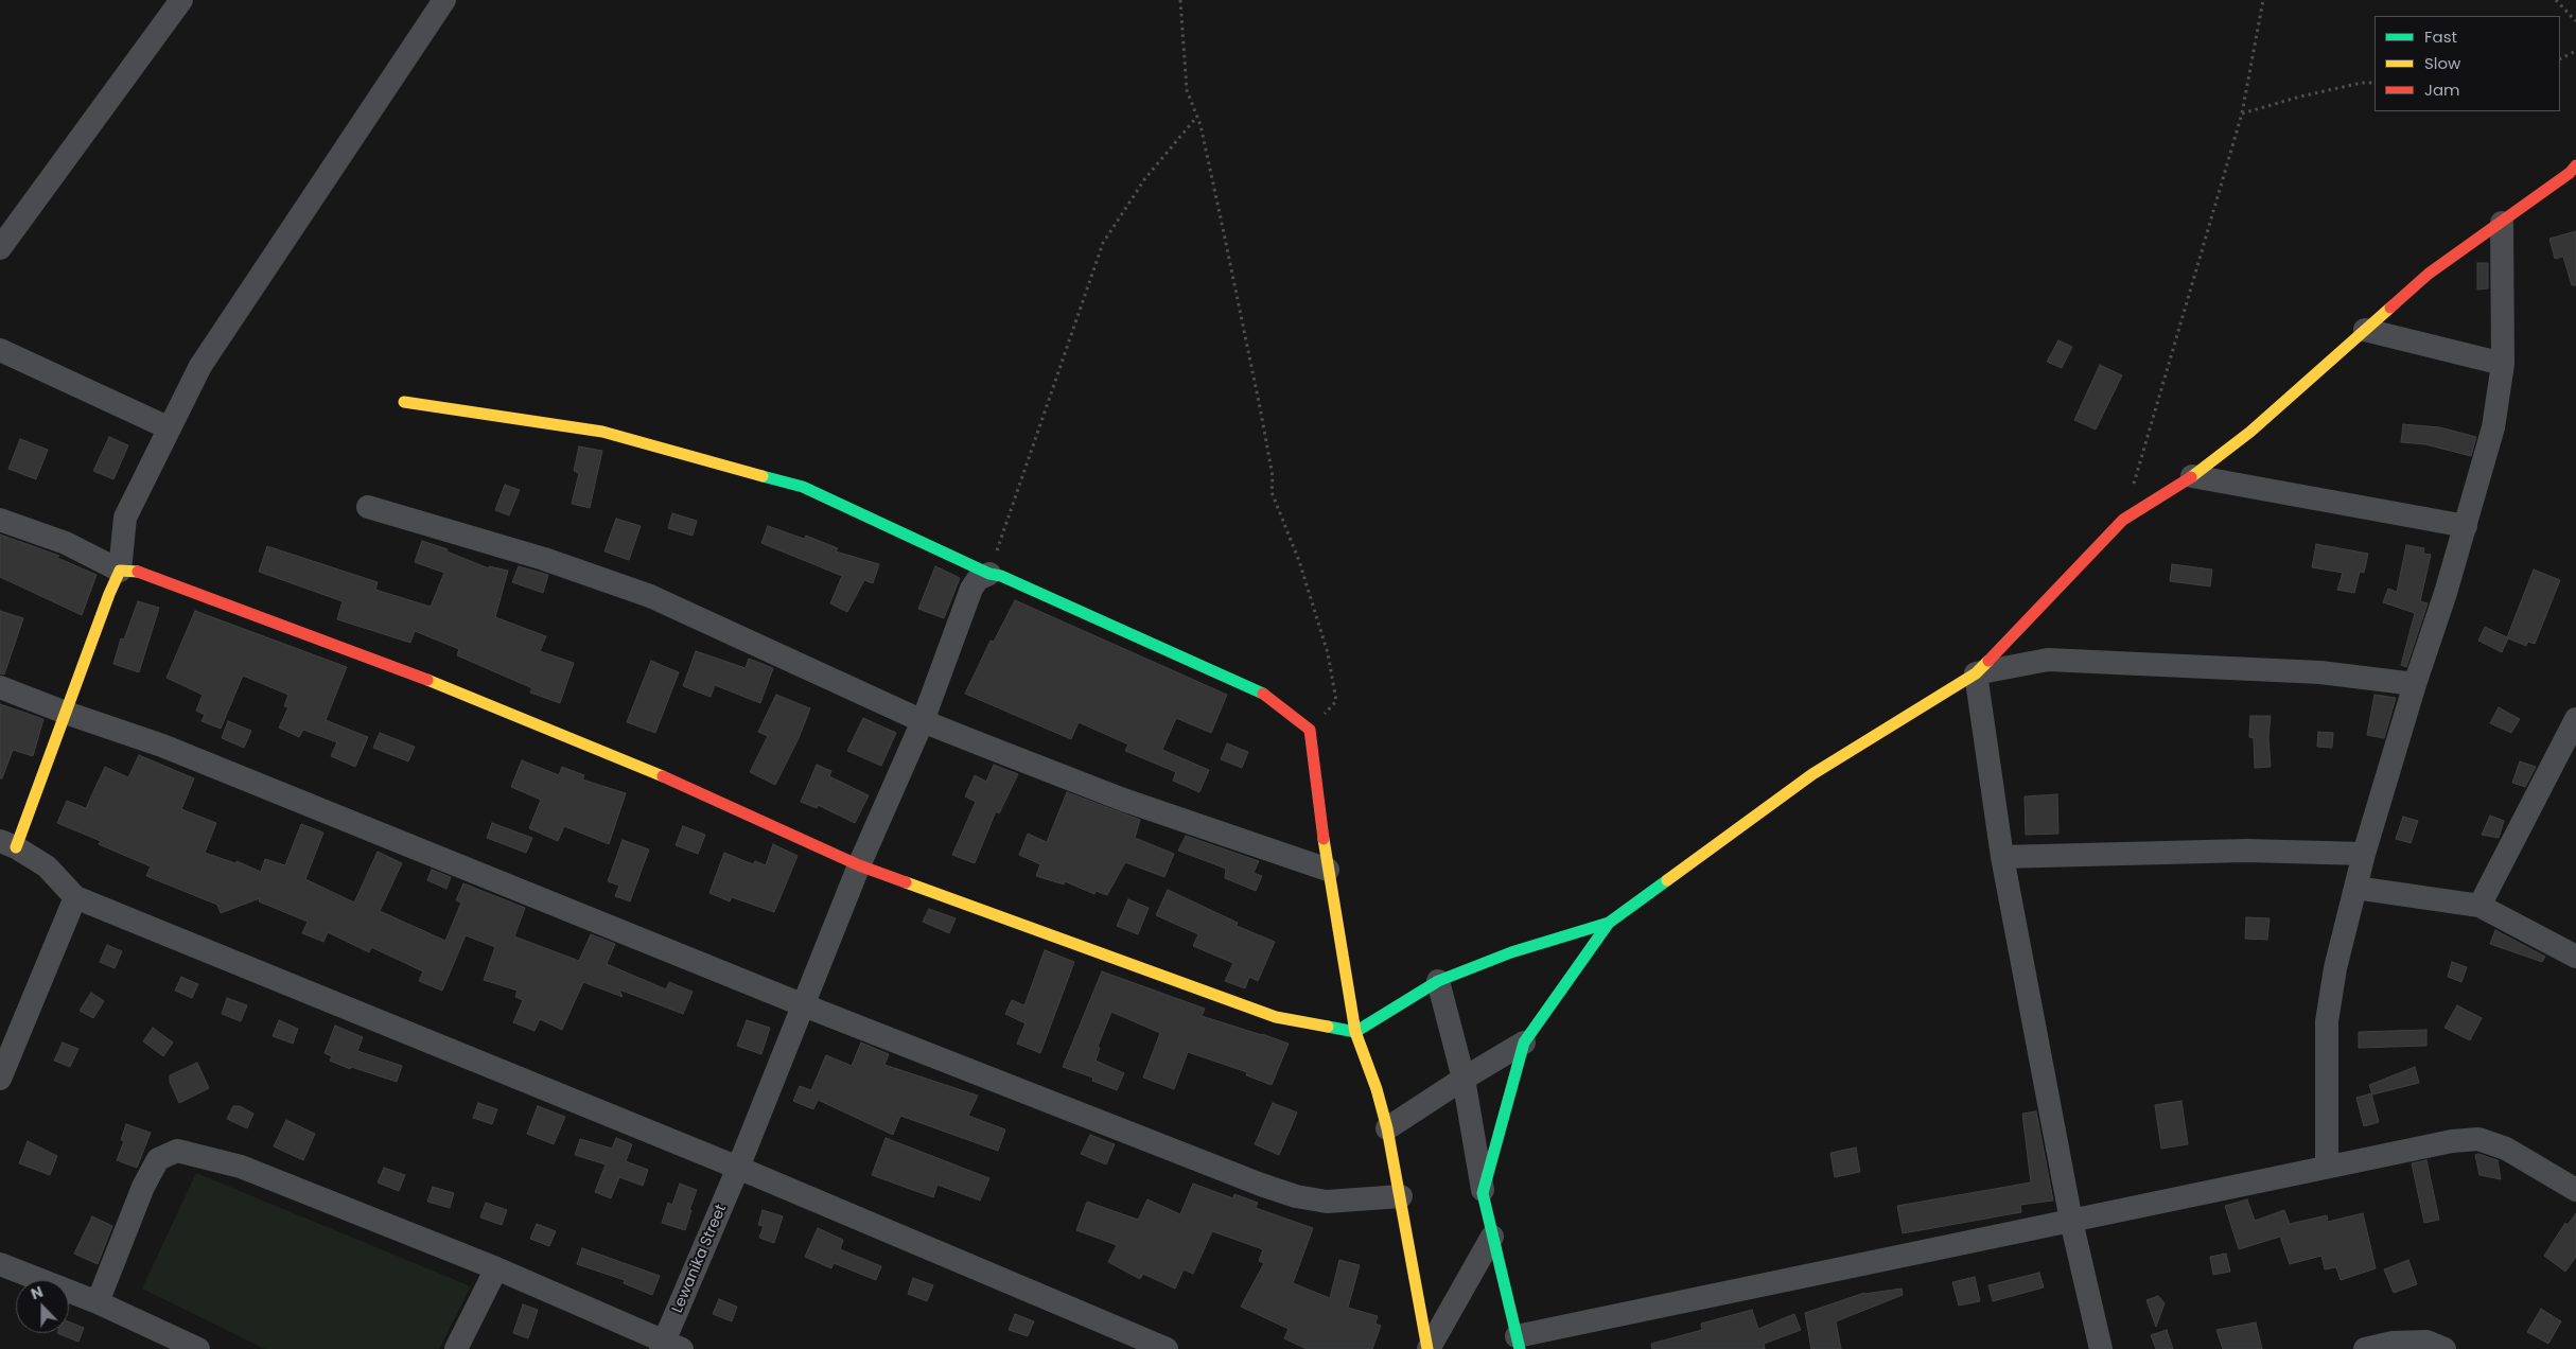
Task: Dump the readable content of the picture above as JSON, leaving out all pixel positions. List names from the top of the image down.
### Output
{
  "streets": {
    "street": ["Lewanika Street"]
  },
  "legend": ["Fast", "Slow", "Jam"],
  "north": "top"
}
